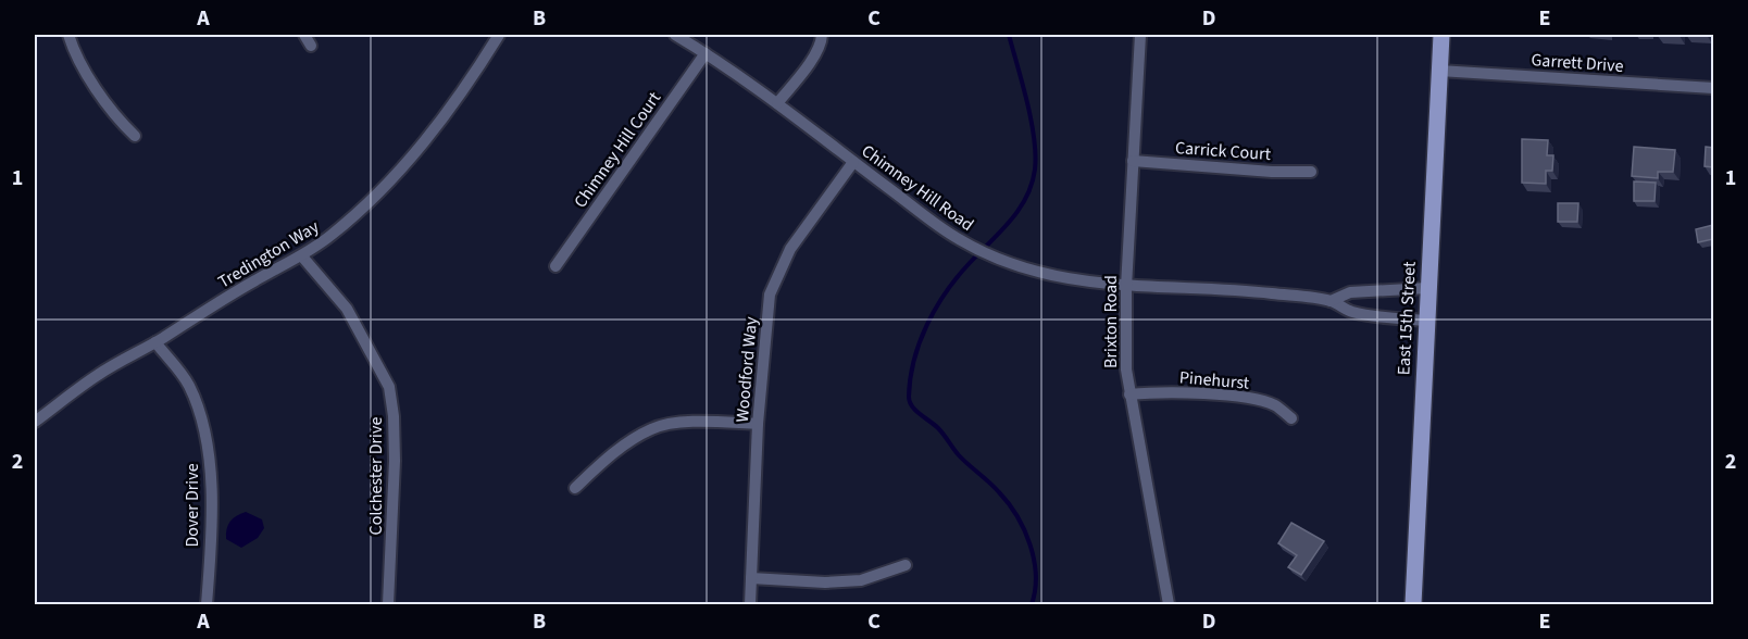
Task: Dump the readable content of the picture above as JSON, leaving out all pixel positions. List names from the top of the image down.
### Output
{
  "streets": {
    "main road": ["East 15th Street"],
    "street": [
      "Garrett Drive",
      "Chimney Hill Court",
      "Carrick Court",
      "Chimney Hill Road",
      "Tredington Way",
      "Brixton Road",
      "Woodford Way",
      "Pinehurst",
      "Colchester Drive",
      "Dover Drive"
    ]
  },
  "crossings": [
    ["Garrett Drive", "East 15th Street"],
    ["Chimney Hill Court", "Chimney Hill Road"],
    ["Carrick Court", "Brixton Road"],
    ["Chimney Hill Road", "Brixton Road"],
    ["Chimney Hill Road", "Woodford Way"],
    ["Tredington Way", "Colchester Drive"],
    ["Tredington Way", "Dover Drive"],
    ["Brixton Road", "Pinehurst"]
  ],
  "grid": {
    "columns": [
      "A",
      "B",
      "C",
      "D",
      "E"
    ],
    "rows": ["1", "2"]
  }
}
